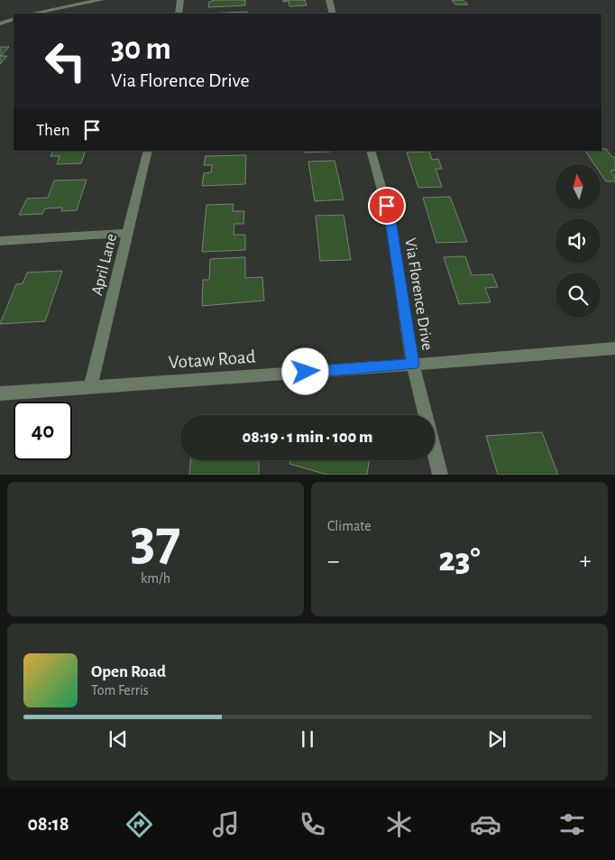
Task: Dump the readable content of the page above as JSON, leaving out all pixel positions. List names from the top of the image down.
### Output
{
  "streets": {
    "street": ["April Lane", "Via Florence Drive", "Votaw Road"]
  },
  "crossings": [
    ["April Lane", "Votaw Road"],
    ["Via Florence Drive", "Votaw Road"]
  ],
  "north": "top",
  "page": {
    "turn": ["30 m", "Via Florence Drive"],
    "then": "Then",
    "limit": "40",
    "trip": "08:19 · 1 min · 100 m",
    "tile": [
      ["37", "km/h"],
      "Climate"
    ],
    "heat": ["−", "23°", "+"],
    "song": ["Open Road", "Tom Ferris"],
    "tabs": "08:18"
  }
}
